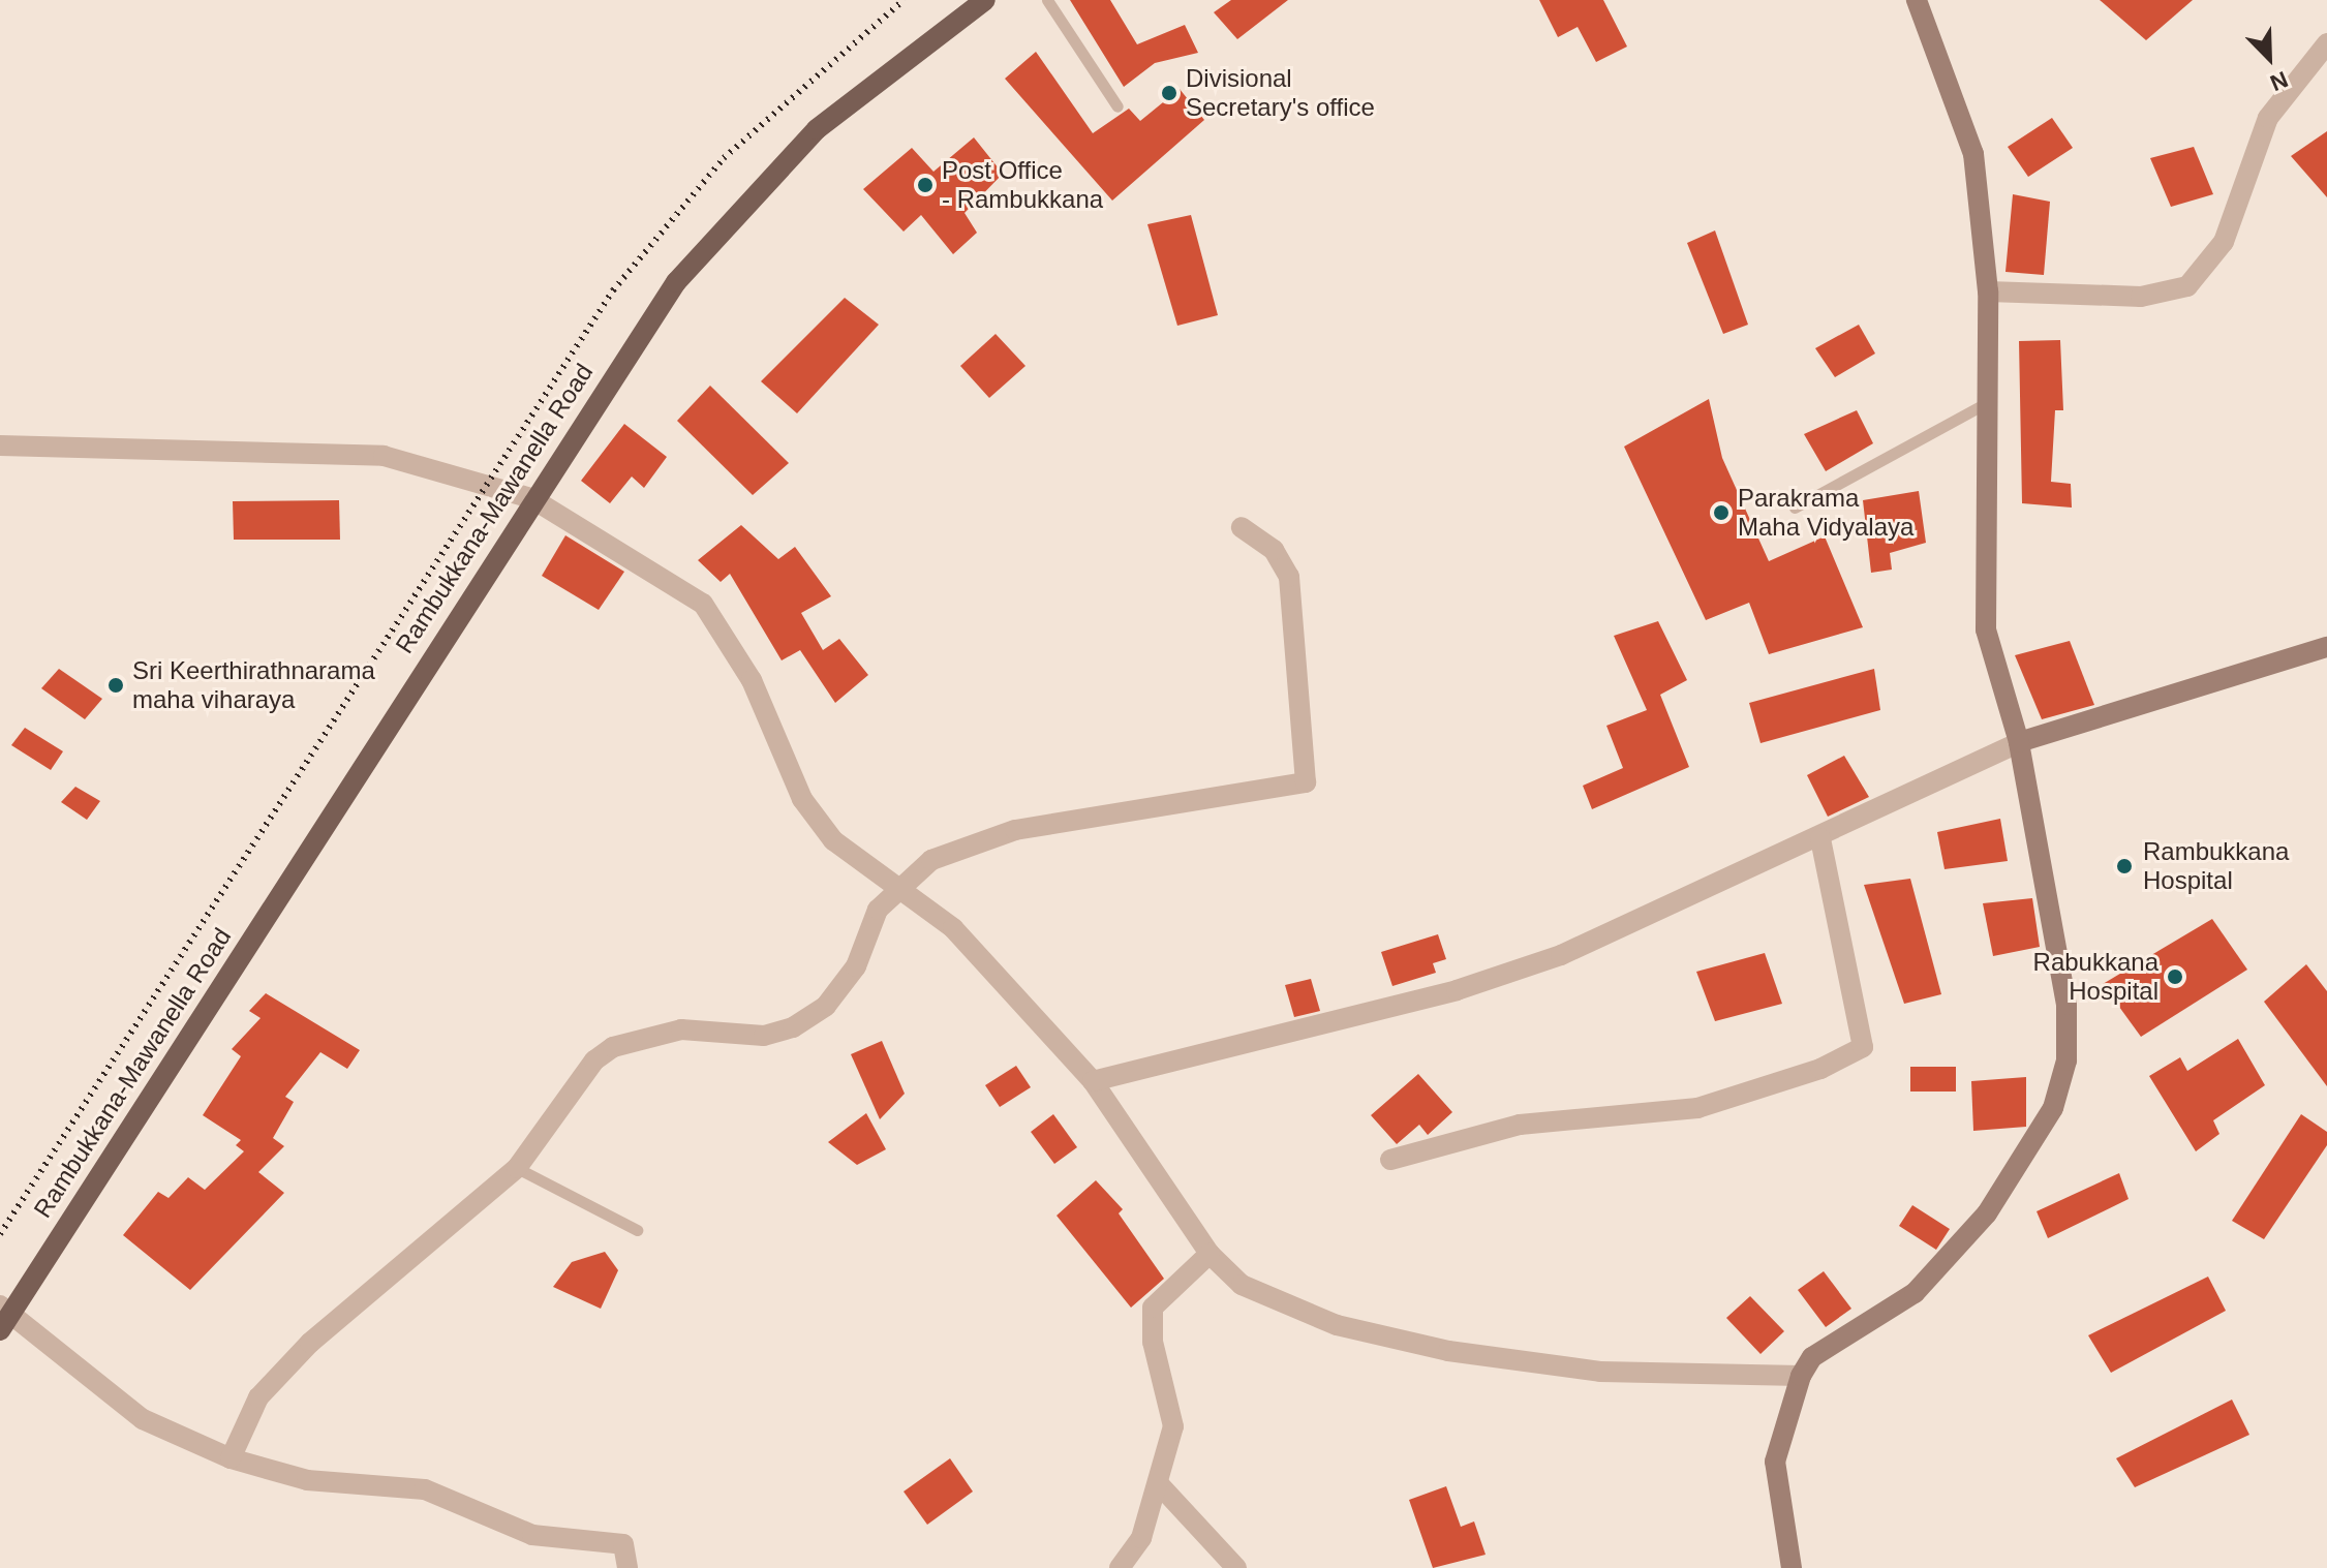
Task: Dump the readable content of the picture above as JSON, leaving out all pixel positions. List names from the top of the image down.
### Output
{
  "streets": {
    "main road": ["Rambukkana-Mawanella Road"]
  },
  "places": [
    "Divisional Secretary's office",
    "Post Office - Rambukkana",
    "Parakrama Maha Vidyalaya",
    "Sri Keerthirathnarama maha viharaya",
    "Rambukkana Hospital",
    "Rabukkana Hospital"
  ],
  "north": "bottom right"
}
